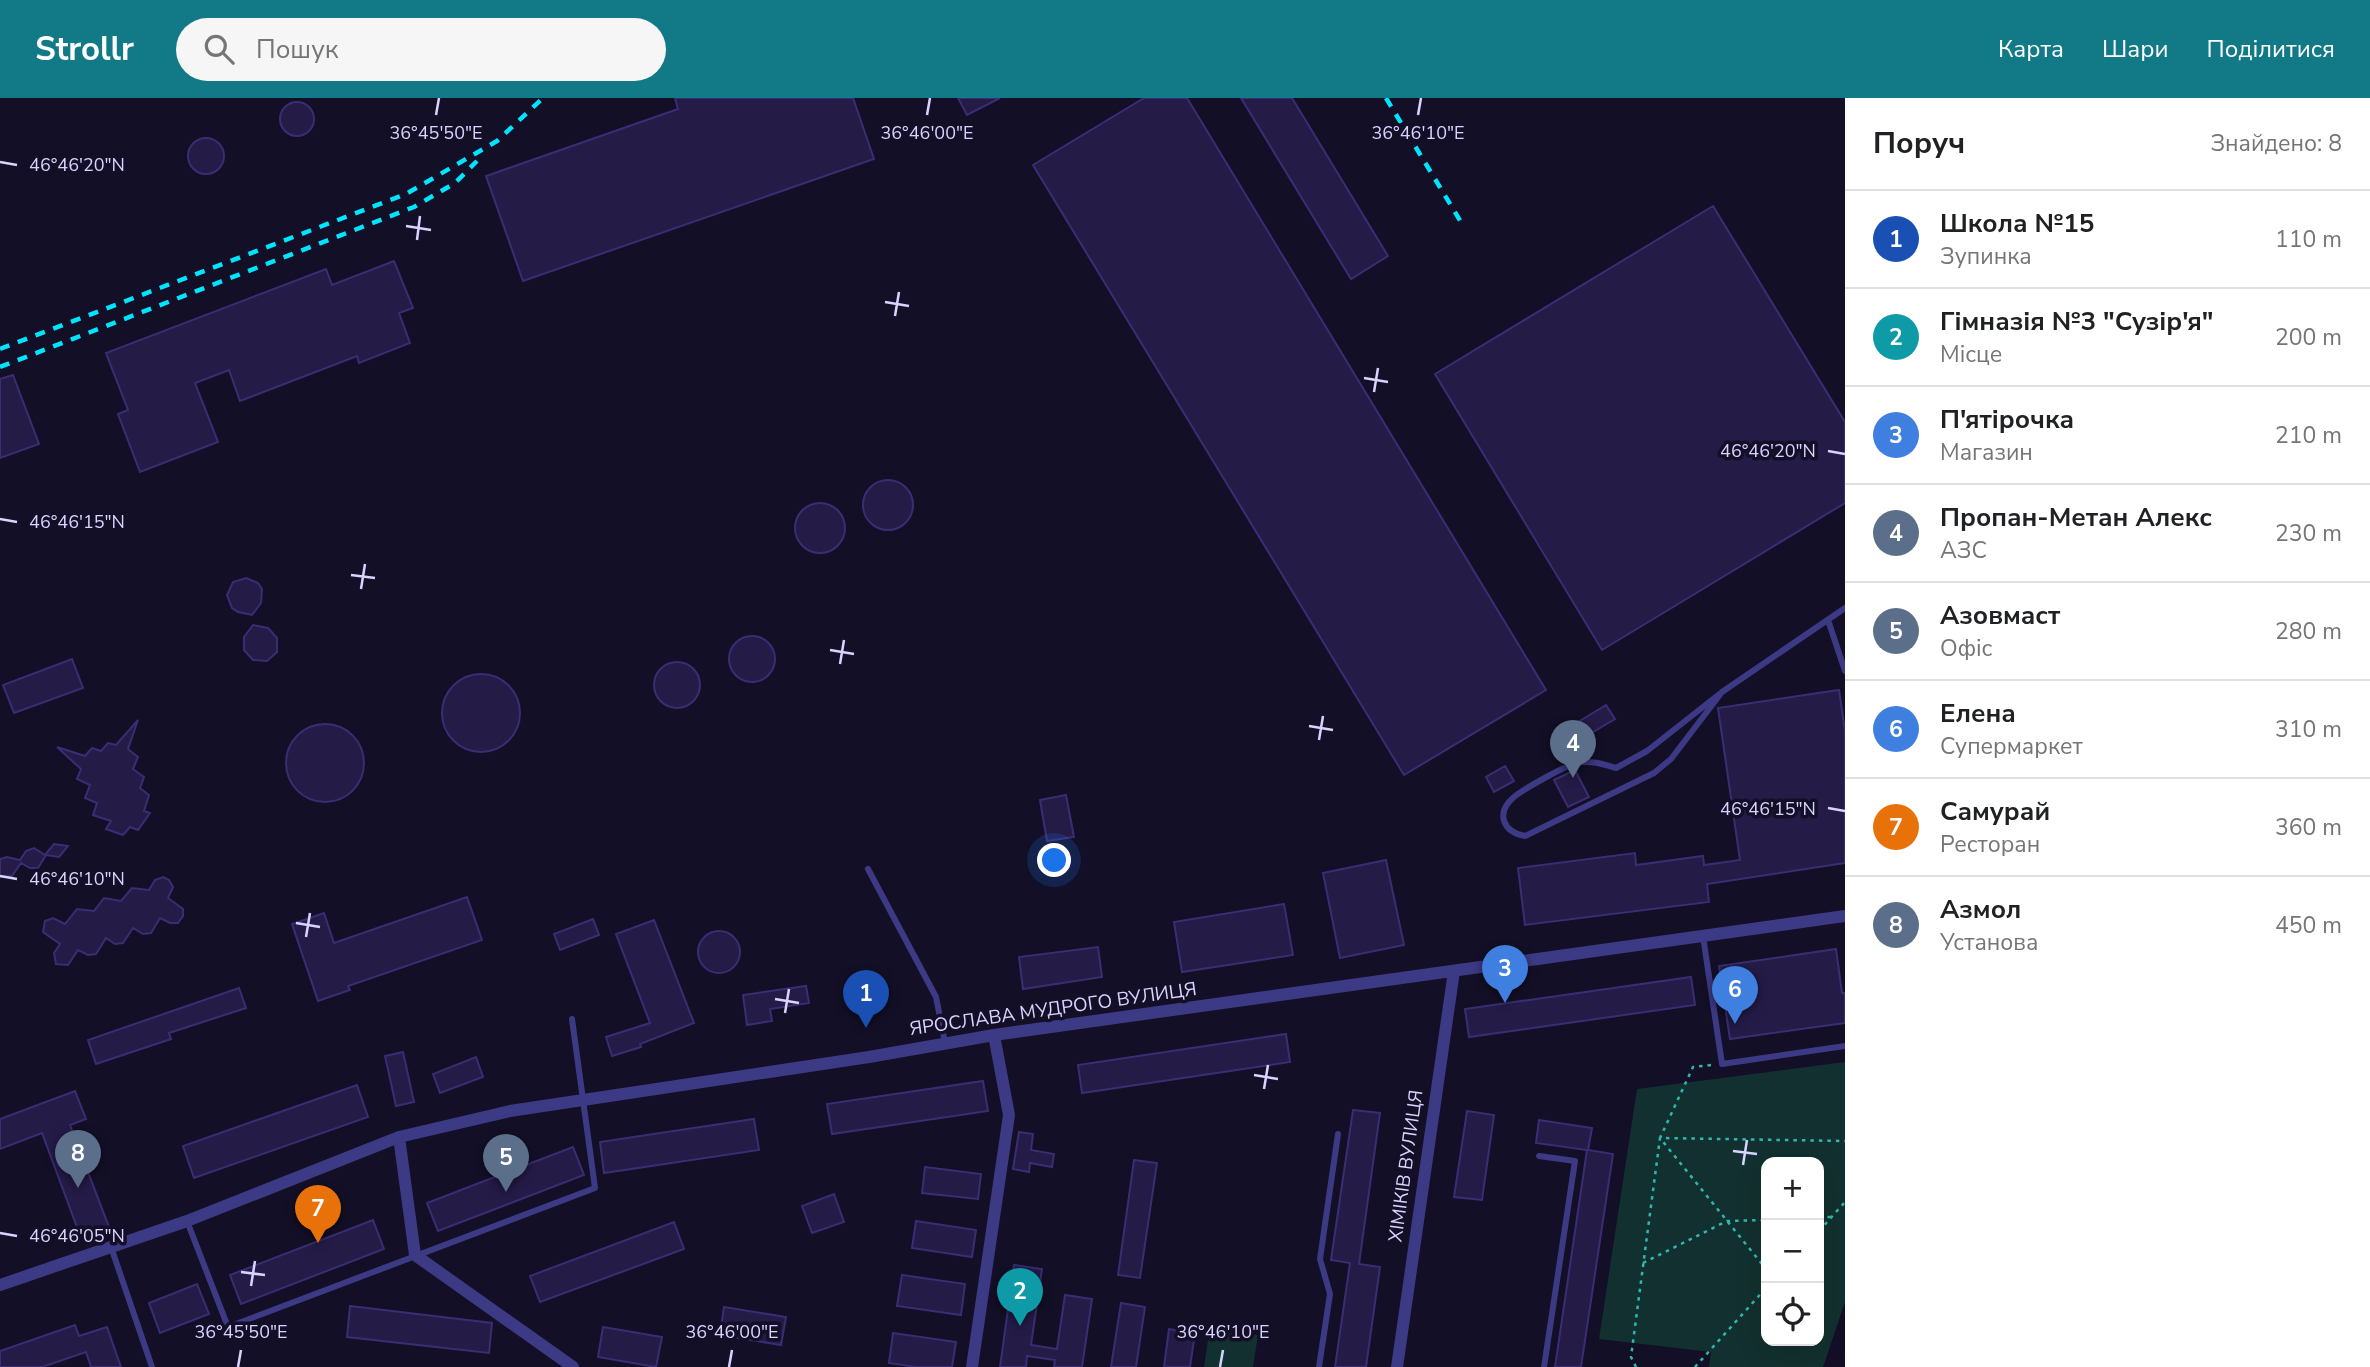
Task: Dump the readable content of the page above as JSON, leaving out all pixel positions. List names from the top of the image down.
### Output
{
  "streets": {
    "street": ["ЯРОСЛАВА МУДРОГО ВУЛИЦЯ", "ХІМІКІВ ВУЛИЦЯ"]
  },
  "crossings": [
    ["ЯРОСЛАВА МУДРОГО ВУЛИЦЯ", "ХІМІКІВ ВУЛИЦЯ"]
  ],
  "page": {
    "header": "Strollr",
    "search": "Пошук",
    "nav": ["Карта", "Шари", "Поділитися"],
    "heading": ["Поруч", "Знайдено: 8"],
    "list": [
      {
        "mark": "1",
        "name": "Школа №15",
        "note": "Зупинка",
        "value": "110 m"
      },
      {
        "mark": "2",
        "name": "Гімназія №3 \"Сузір'я\"",
        "note": "Місце",
        "value": "200 m"
      },
      {
        "mark": "3",
        "name": "П'ятірочка",
        "note": "Магазин",
        "value": "210 m"
      },
      {
        "mark": "4",
        "name": "Пропан-Метан Алекс",
        "note": "АЗС",
        "value": "230 m"
      },
      {
        "mark": "5",
        "name": "Азовмаст",
        "note": "Офіс",
        "value": "280 m"
      },
      {
        "mark": "6",
        "name": "Елена",
        "note": "Супермаркет",
        "value": "310 m"
      },
      {
        "mark": "7",
        "name": "Самурай",
        "note": "Ресторан",
        "value": "360 m"
      },
      {
        "mark": "8",
        "name": "Азмол",
        "note": "Установа",
        "value": "450 m"
      }
    ],
    "pins": [
      "4",
      "3",
      "6",
      "1",
      "8",
      "5",
      "7",
      "2"
    ],
    "map_buttons": ["+", "−"]
  },
  "coordinates": [
    "36°46'10\"E",
    "36°45'50\"E",
    "36°46'00\"E",
    "46°46'20\"N",
    "46°46'15\"N",
    "46°46'10\"N",
    "46°46'05\"N"
  ]
}
